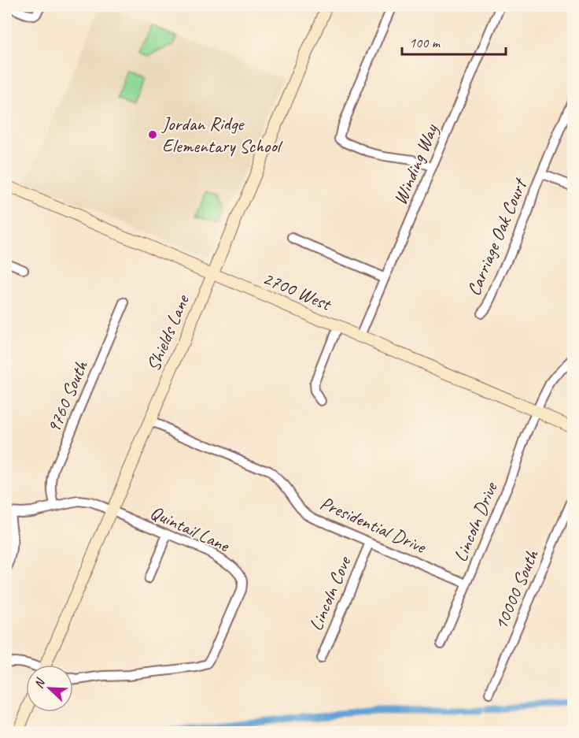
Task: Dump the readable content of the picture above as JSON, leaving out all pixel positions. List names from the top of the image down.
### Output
{
  "streets": {
    "main road": ["2700 West", "Shields Lane"],
    "street": [
      "Winding Way",
      "Carriage Oak Court",
      "9760 South",
      "Lincoln Drive",
      "Presidential Drive",
      "Quintail Lane",
      "10000 South",
      "Lincoln Cove"
    ]
  },
  "crossings": [
    ["Winding Way", "2700 West"],
    ["2700 West", "Shields Lane"],
    ["2700 West", "Lincoln Drive"],
    ["Shields Lane", "Presidential Drive"],
    ["Shields Lane", "Quintail Lane"],
    ["9760 South", "Quintail Lane"],
    ["Lincoln Drive", "Presidential Drive"],
    ["Presidential Drive", "Lincoln Cove"]
  ],
  "places": ["Jordan Ridge Elementary School"],
  "scale_bar": "100 m",
  "north": "top left"
}
